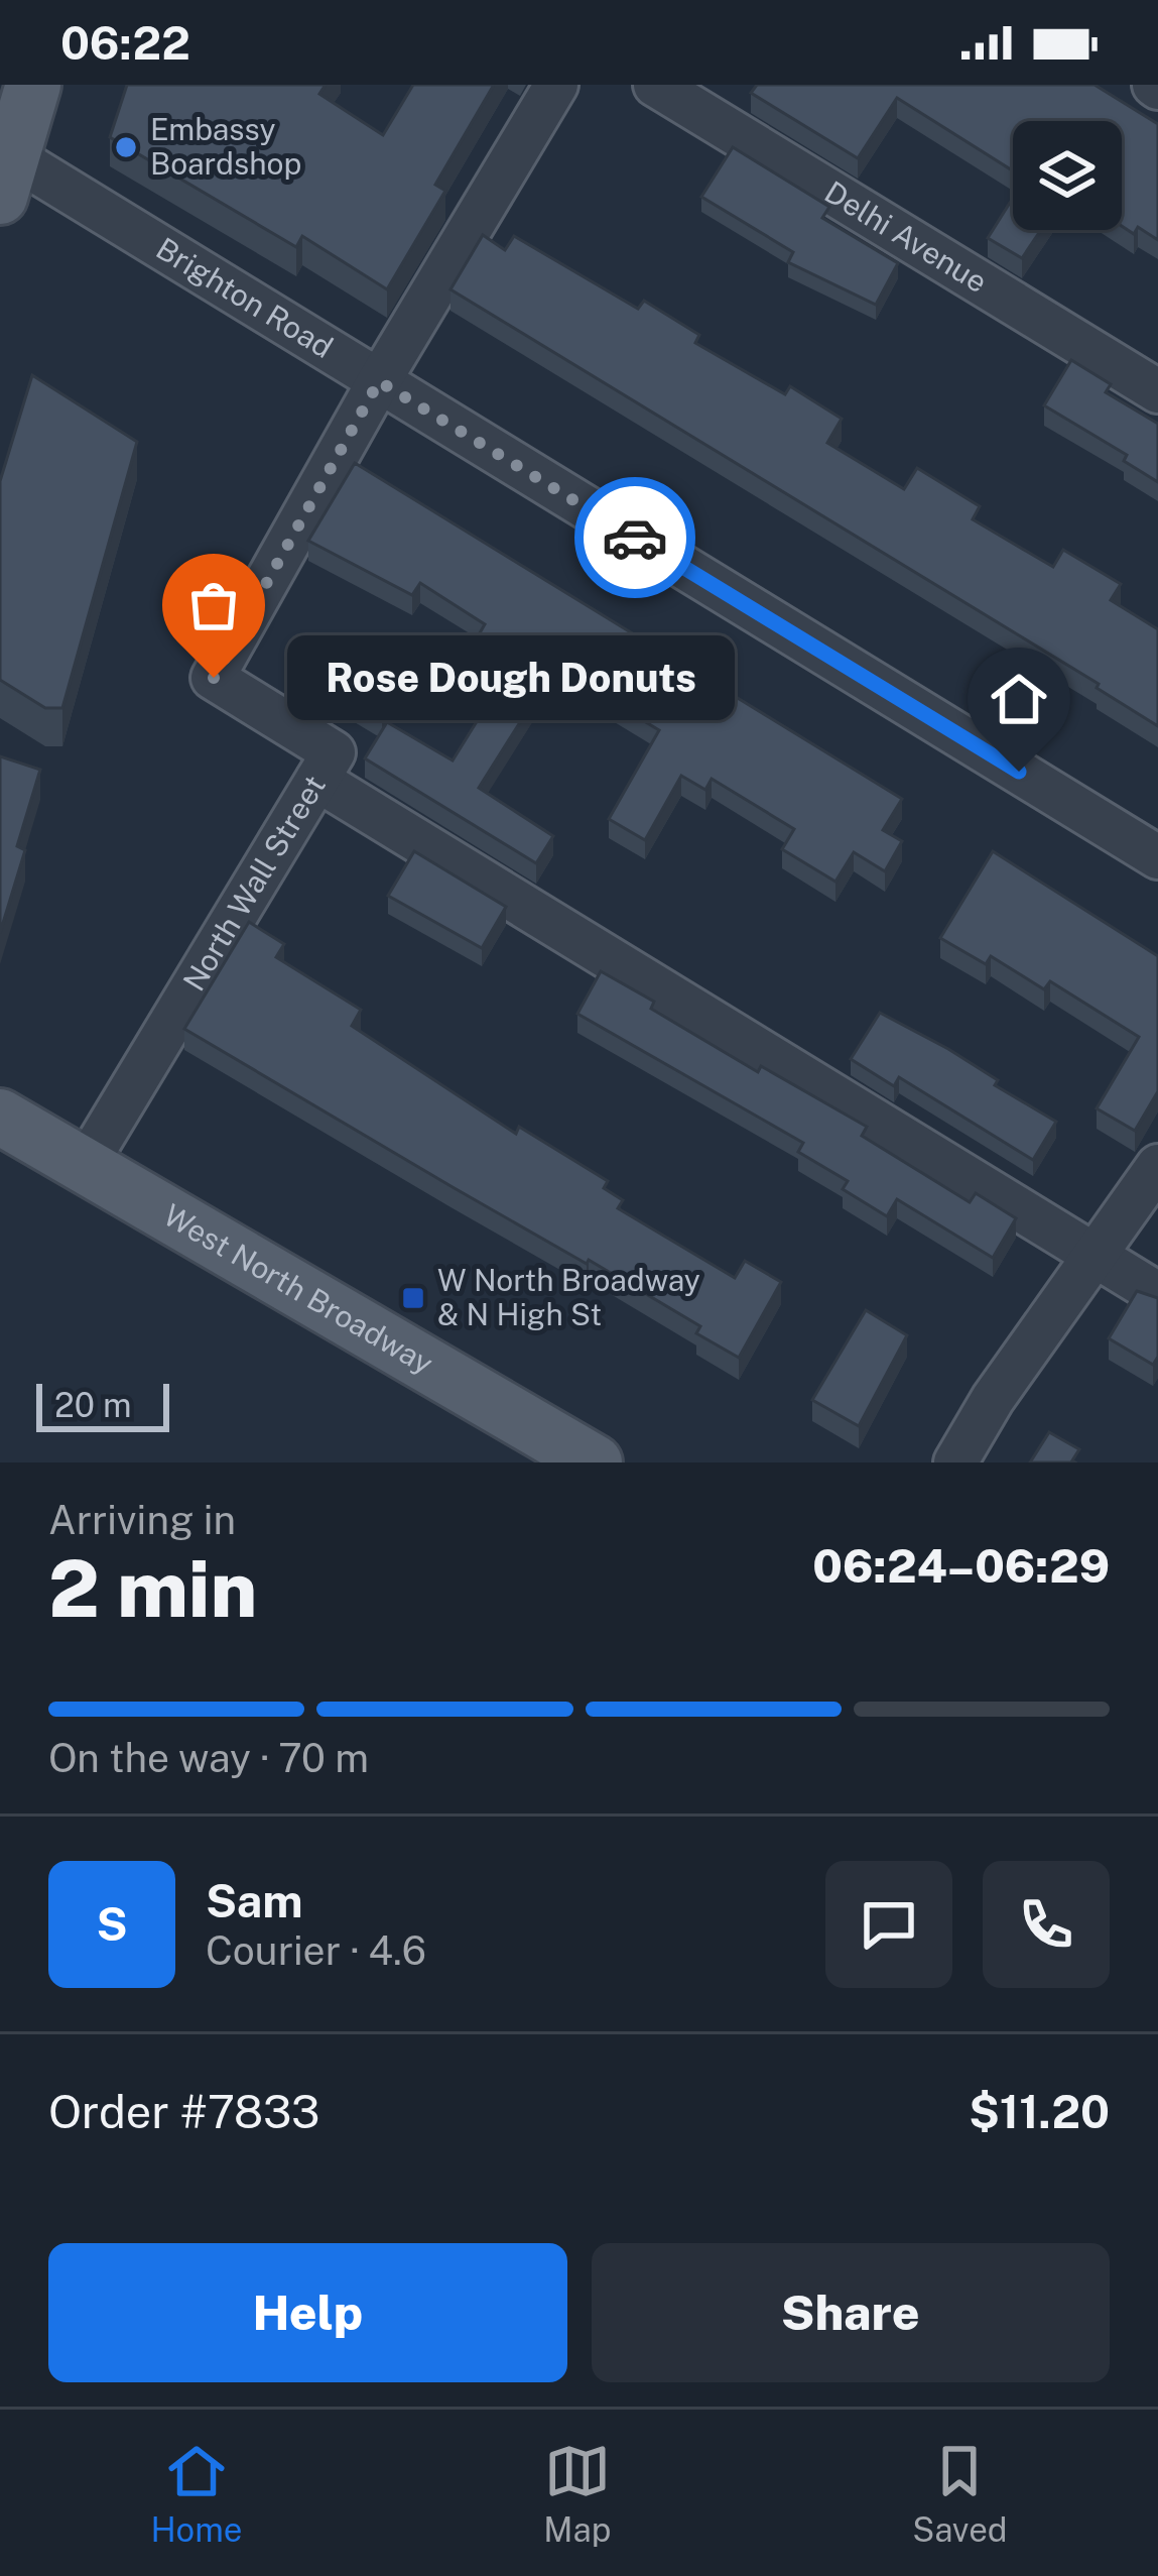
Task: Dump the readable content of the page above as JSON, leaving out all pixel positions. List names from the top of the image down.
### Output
{
  "streets": {
    "main road": ["West North Broadway"],
    "street": ["Delhi Avenue", "Brighton Road", "North Wall Street"]
  },
  "crossings": [
    ["Brighton Road", "North Wall Street"],
    ["North Wall Street", "West North Broadway"]
  ],
  "places": {
    "other": ["Embassy Boardshop", "Rose Dough Donuts"],
    "transit": ["W North Broadway & N High St"]
  },
  "scale_bar": "20 m",
  "page": {
    "status": "06:22",
    "bubble": "Rose Dough Donuts",
    "scale": "20 m",
    "heading": ["2 min", "Arriving in", "06:24–06:29"],
    "panel": [
      "Sam",
      "Courier · 4.6",
      "Order #7833",
      "$11.20"
    ],
    "bar": "On the way · 70 m",
    "round": "S",
    "buttons": ["Help", "Share"],
    "tabs": ["Home", "Map", "Saved"]
  }
}
